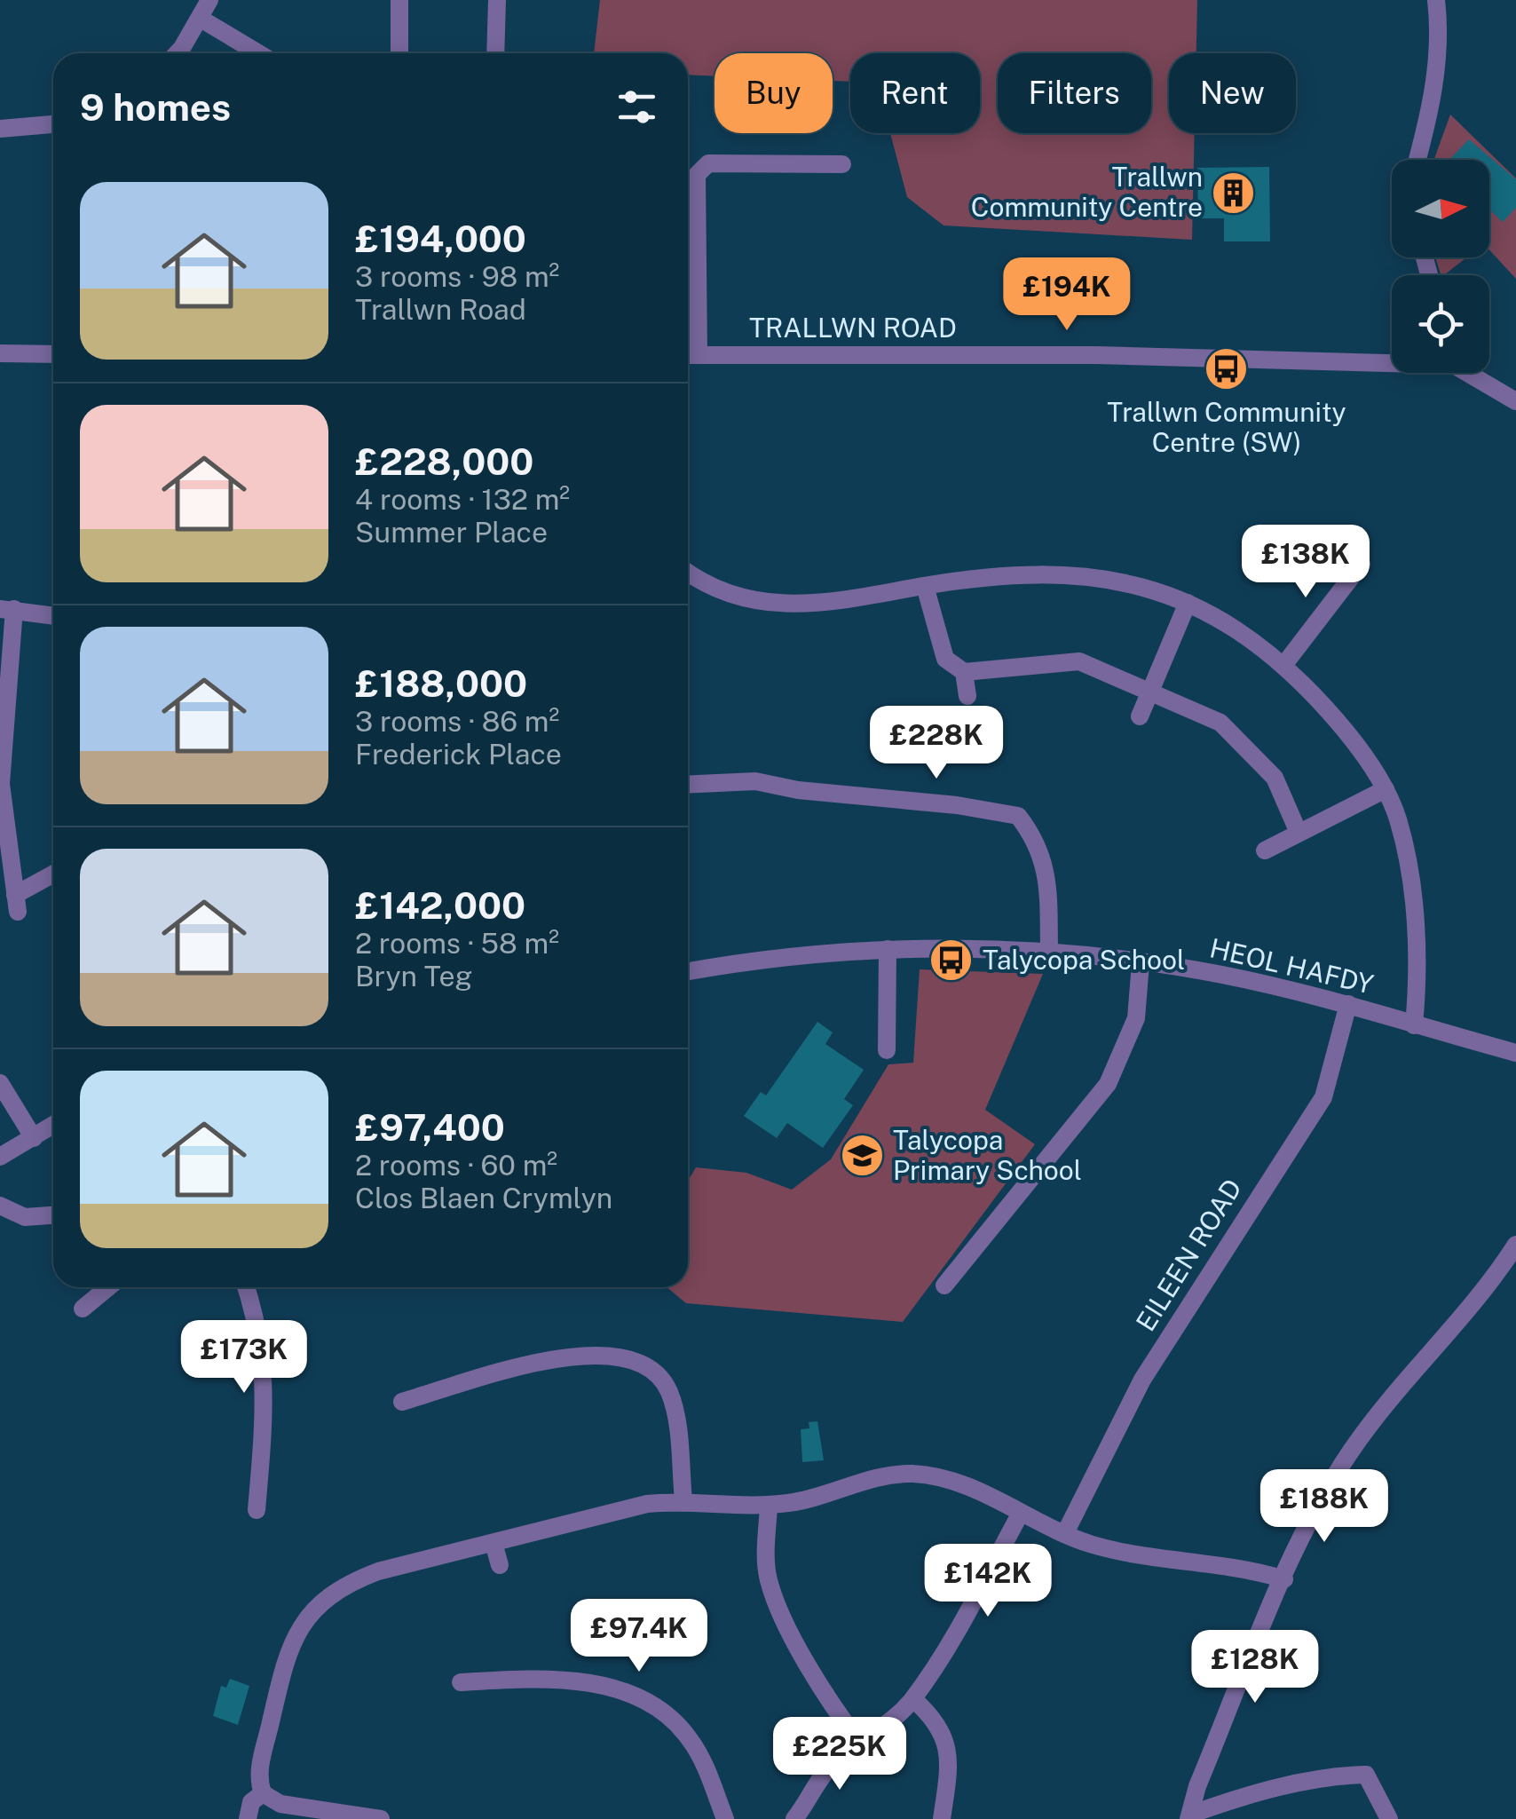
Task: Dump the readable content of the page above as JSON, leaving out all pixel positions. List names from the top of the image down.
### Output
{
  "streets": {
    "street": ["TRALLWN ROAD", "HEOL HAFDY", "EILEEN ROAD"]
  },
  "crossings": [
    ["HEOL HAFDY", "EILEEN ROAD"]
  ],
  "places": {
    "building": ["Trallwn Community Centre"],
    "bus stop": ["Trallwn Community Centre (SW)", "Talycopa School"],
    "school or university": ["Talycopa Primary School"]
  },
  "north": "right",
  "page": {
    "chip": [
      "Buy",
      "Rent",
      "Filters",
      "New"
    ],
    "heading": "9 homes",
    "list": [
      {
        "name": "£194,000",
        "note": "3 rooms · 98 m² · Trallwn Road"
      },
      {
        "name": "£228,000",
        "note": "4 rooms · 132 m² · Summer Place"
      },
      {
        "name": "£188,000",
        "note": "3 rooms · 86 m² · Frederick Place"
      },
      {
        "name": "£142,000",
        "note": "2 rooms · 58 m² · Bryn Teg"
      },
      {
        "name": "£97,400",
        "note": "2 rooms · 60 m² · Clos Blaen Crymlyn"
      }
    ],
    "price": [
      "£194K",
      "£138K",
      "£228K",
      "£173K",
      "£188K",
      "£142K",
      "£97.4K",
      "£128K",
      "£225K"
    ]
  }
}
